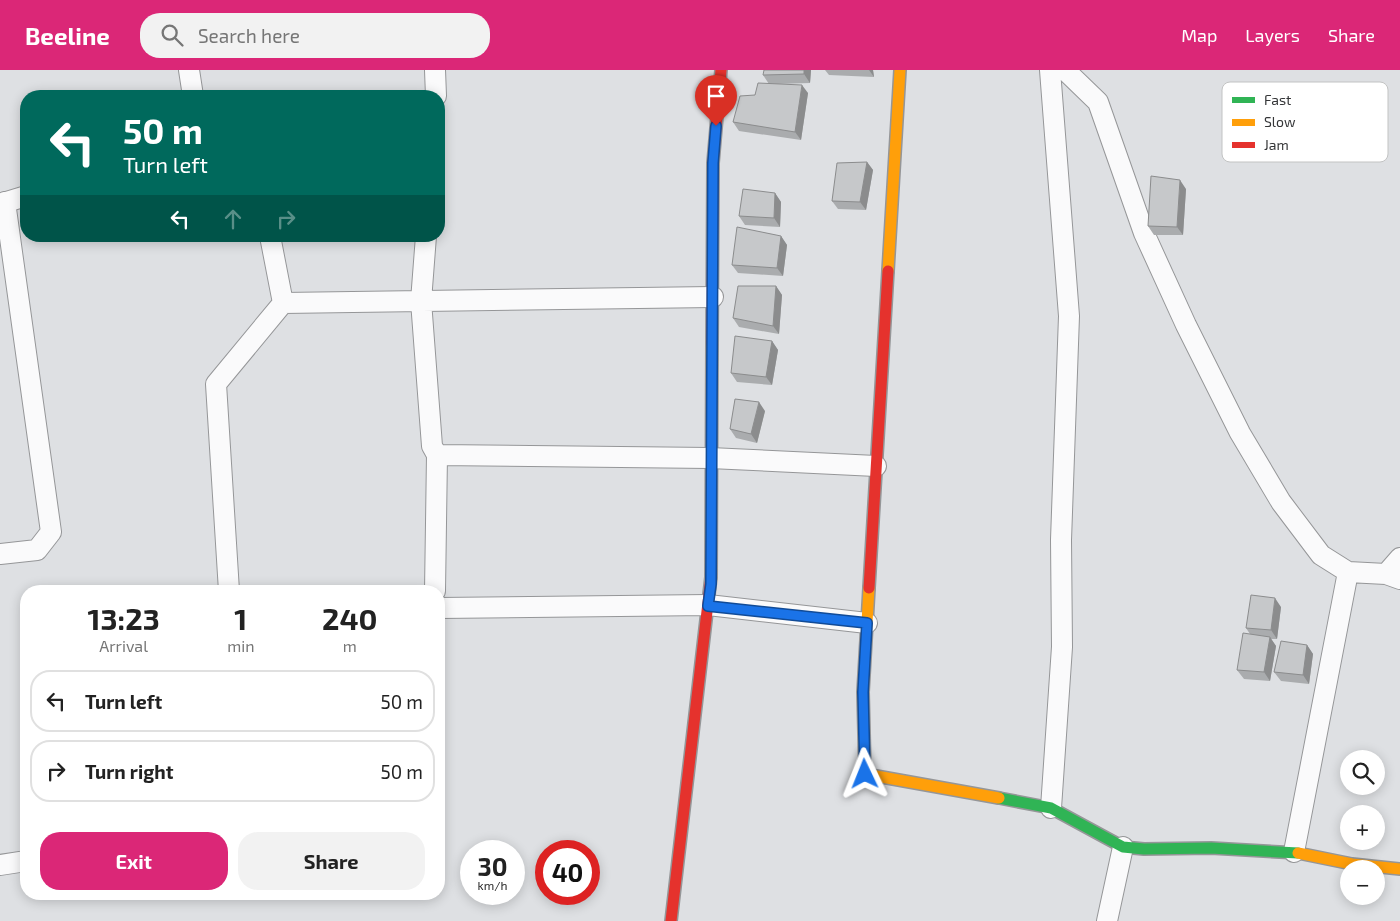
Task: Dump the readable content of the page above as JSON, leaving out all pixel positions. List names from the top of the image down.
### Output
{
  "legend": ["Fast", "Slow", "Jam"],
  "page": {
    "header": "Beeline",
    "search": "Search here",
    "nav": ["Map", "Layers", "Share"],
    "turn": ["50 m", "Turn left"],
    "eta": [
      "13:23",
      "Arrival",
      "1",
      "min",
      "240",
      "m"
    ],
    "list": [
      {
        "name": "Turn left",
        "value": "50 m"
      },
      {
        "name": "Turn right",
        "value": "50 m"
      }
    ],
    "map_buttons": ["+", "−"],
    "buttons": ["Exit", "Share"],
    "speed": "30 km/h",
    "limit": "40"
  }
}
